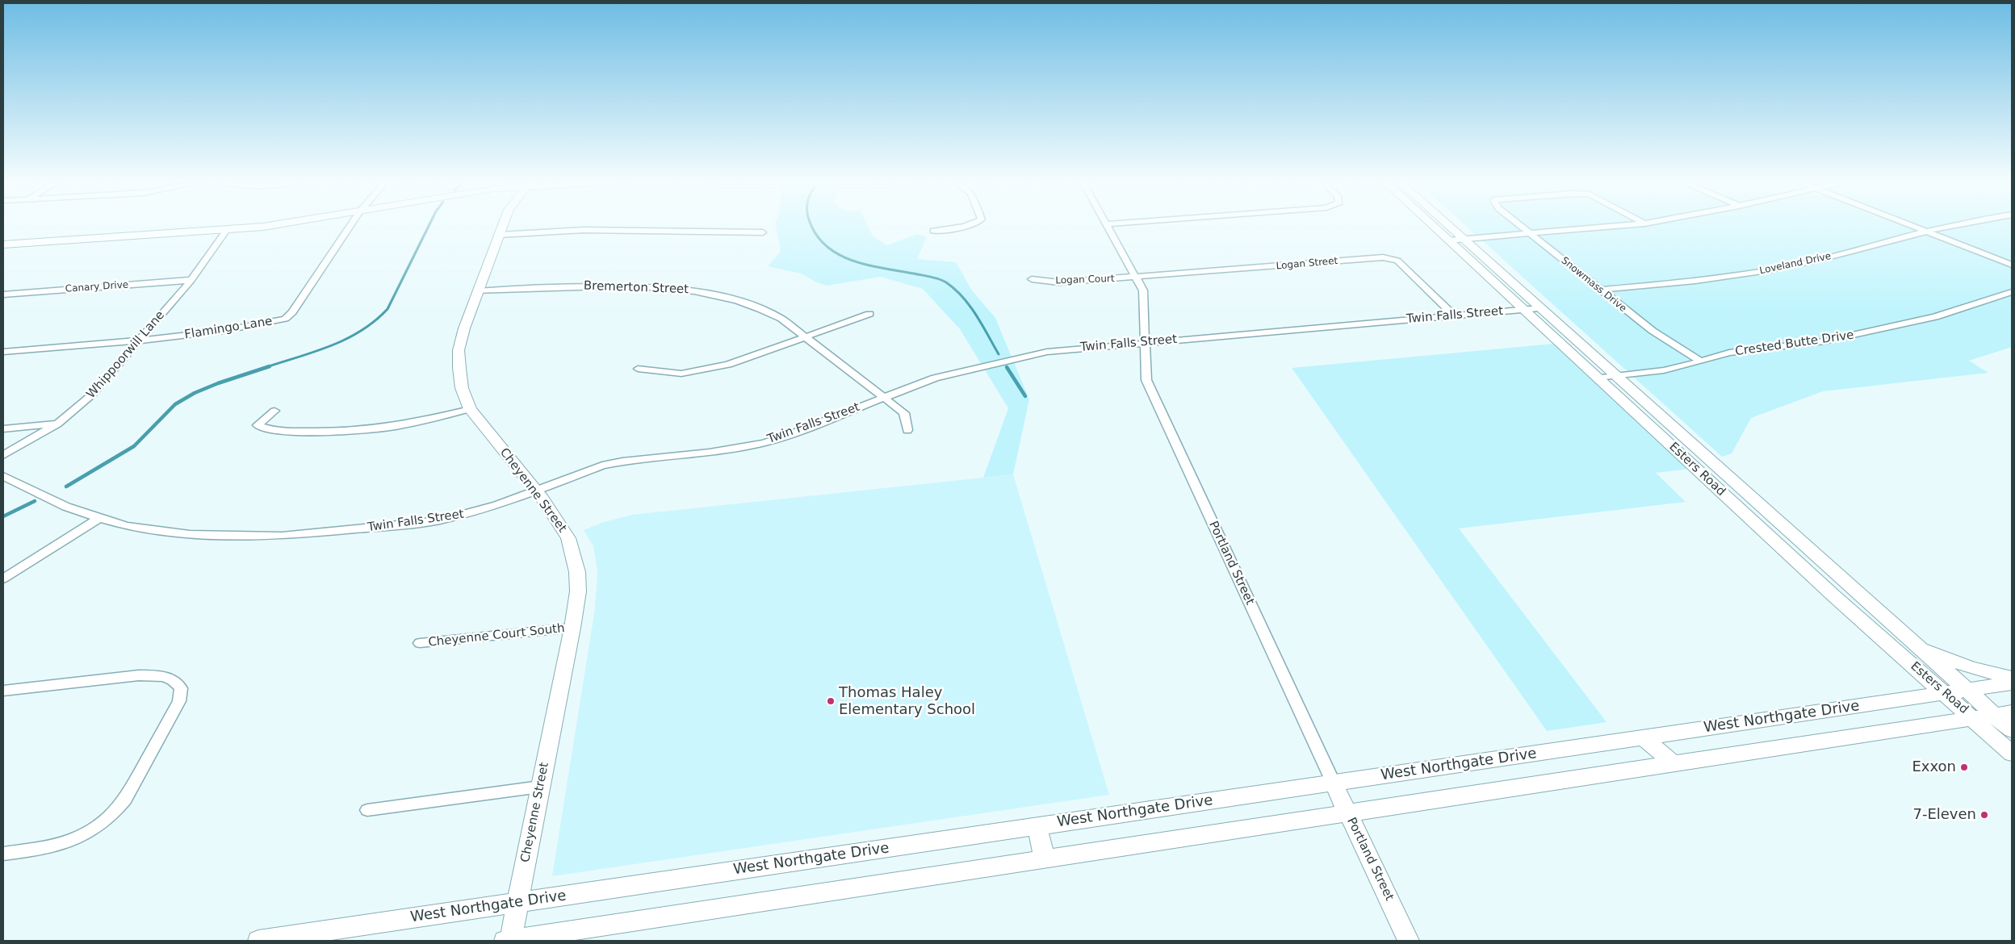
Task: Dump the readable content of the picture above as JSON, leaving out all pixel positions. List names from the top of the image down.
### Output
{
  "streets": {
    "main road": [
      "Esters Road",
      "Cheyenne Street",
      "Portland Street",
      "West Northgate Drive"
    ],
    "street": [
      "Logan Street",
      "Loveland Drive",
      "Logan Court",
      "Snowmass Drive",
      "Canary Drive",
      "Bremerton Street",
      "Twin Falls Street",
      "Flamingo Lane",
      "Crested Butte Drive",
      "Whippoorwill Lane",
      "Cheyenne Court South"
    ]
  },
  "crossings": [
    ["Logan Street", "Logan Court"],
    ["Logan Street", "Twin Falls Street"],
    ["Logan Street", "Portland Street"],
    ["Loveland Drive", "Snowmass Drive"],
    ["Logan Court", "Portland Street"],
    ["Snowmass Drive", "Crested Butte Drive"],
    ["Canary Drive", "Whippoorwill Lane"],
    ["Bremerton Street", "Twin Falls Street"],
    ["Bremerton Street", "Cheyenne Street"],
    ["Twin Falls Street", "Esters Road"],
    ["Twin Falls Street", "Cheyenne Street"],
    ["Twin Falls Street", "Portland Street"],
    ["Flamingo Lane", "Whippoorwill Lane"],
    ["Crested Butte Drive", "Esters Road"],
    ["Esters Road", "West Northgate Drive"],
    ["Cheyenne Street", "Cheyenne Court South"],
    ["Cheyenne Street", "West Northgate Drive"],
    ["Portland Street", "West Northgate Drive"]
  ],
  "places": ["Thomas Haley Elementary School", "Exxon", "7-Eleven"]
}
